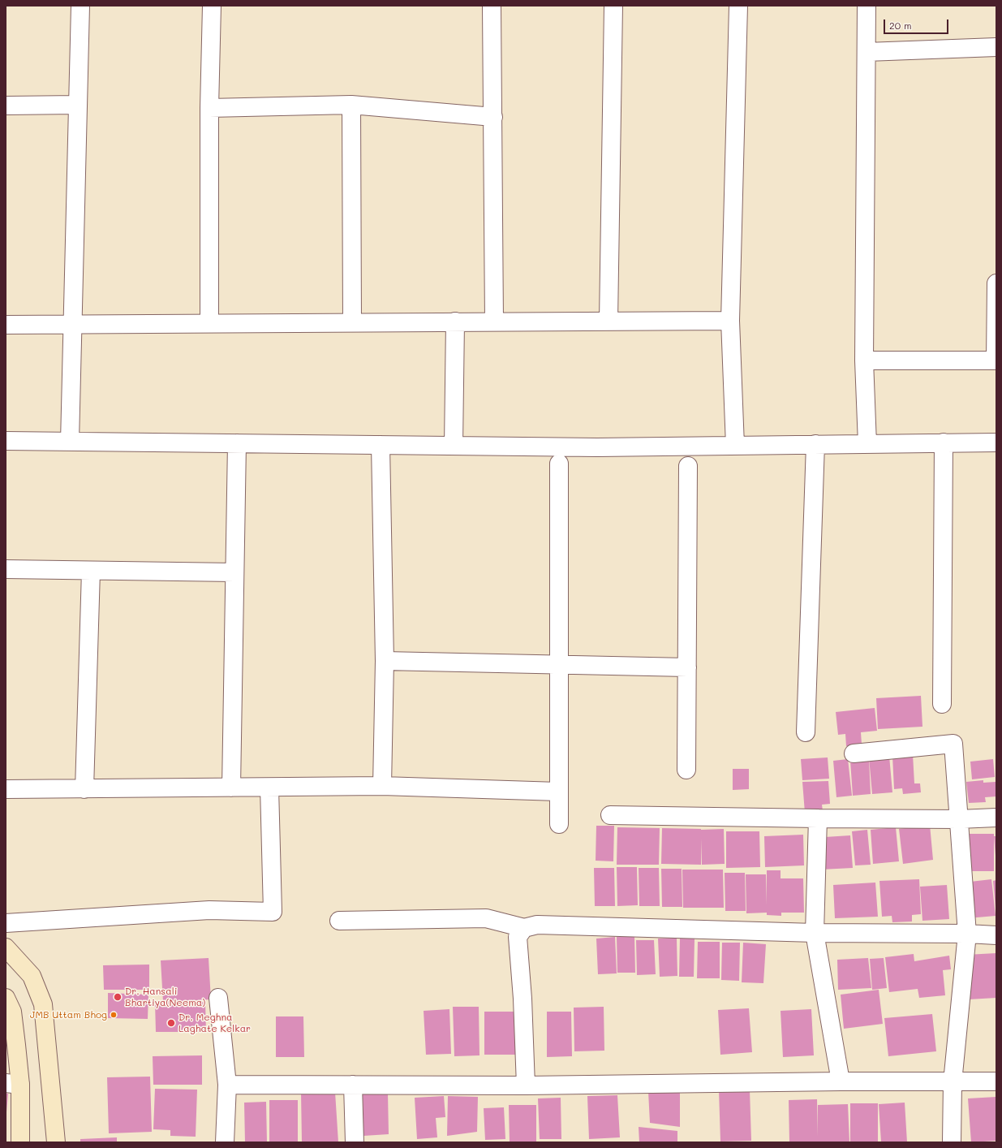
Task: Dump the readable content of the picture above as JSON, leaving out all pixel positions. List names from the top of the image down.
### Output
{
  "places": ["Dr. Hansali Bhartiya(Neema)", "JMB Uttam Bhog", "Dr. Meghna Laghate Kelkar"],
  "scale_bar": "20 m"
}
